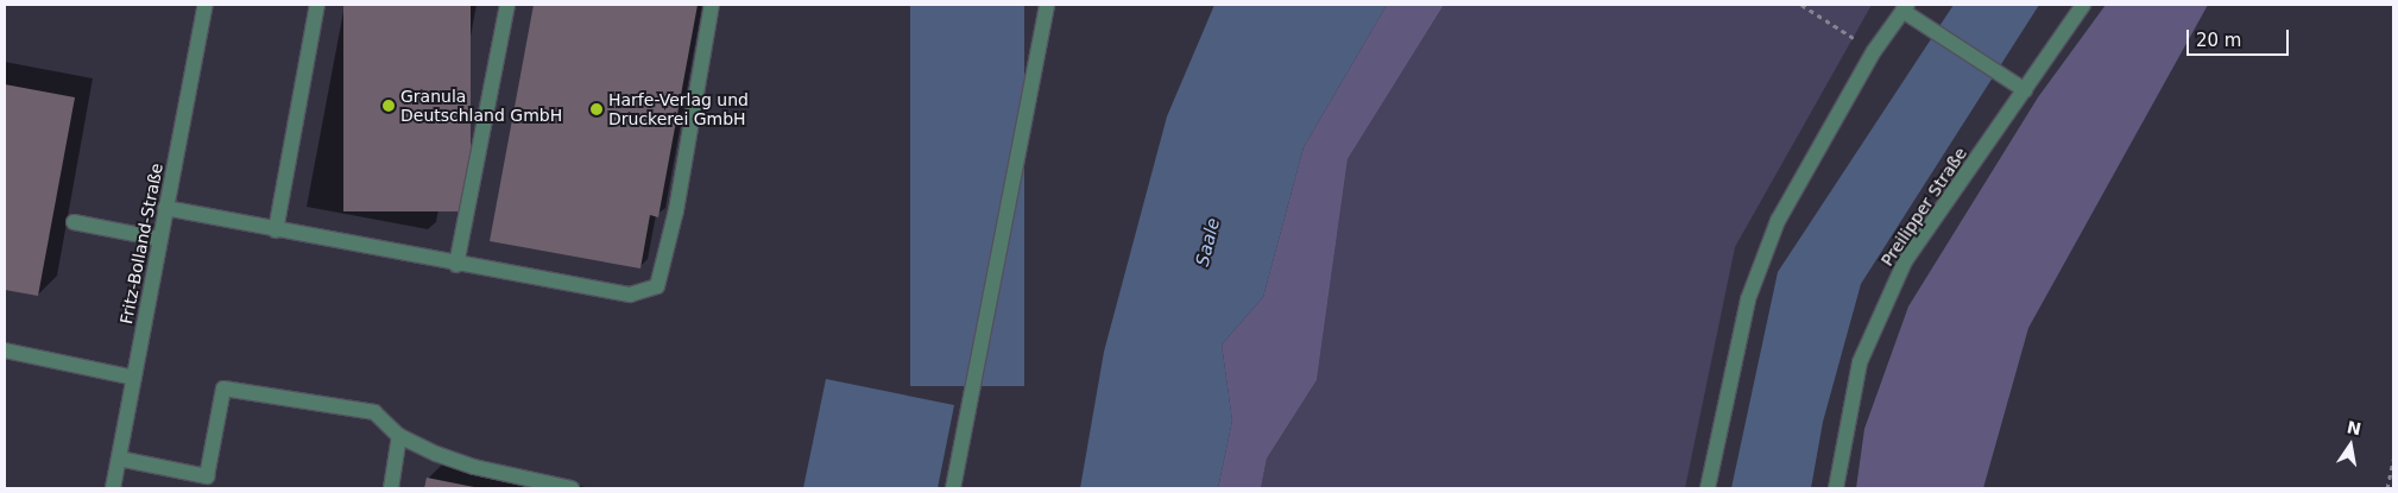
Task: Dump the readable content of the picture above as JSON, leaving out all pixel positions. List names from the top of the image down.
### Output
{
  "streets": {
    "street": ["Preilipper Straße", "Fritz-Bolland-Straße"]
  },
  "water": ["Saale"],
  "places": ["Granula Deutschland GmbH", "Harfe-Verlag und Druckerei GmbH"],
  "scale_bar": "20 m",
  "north": "top"
}
